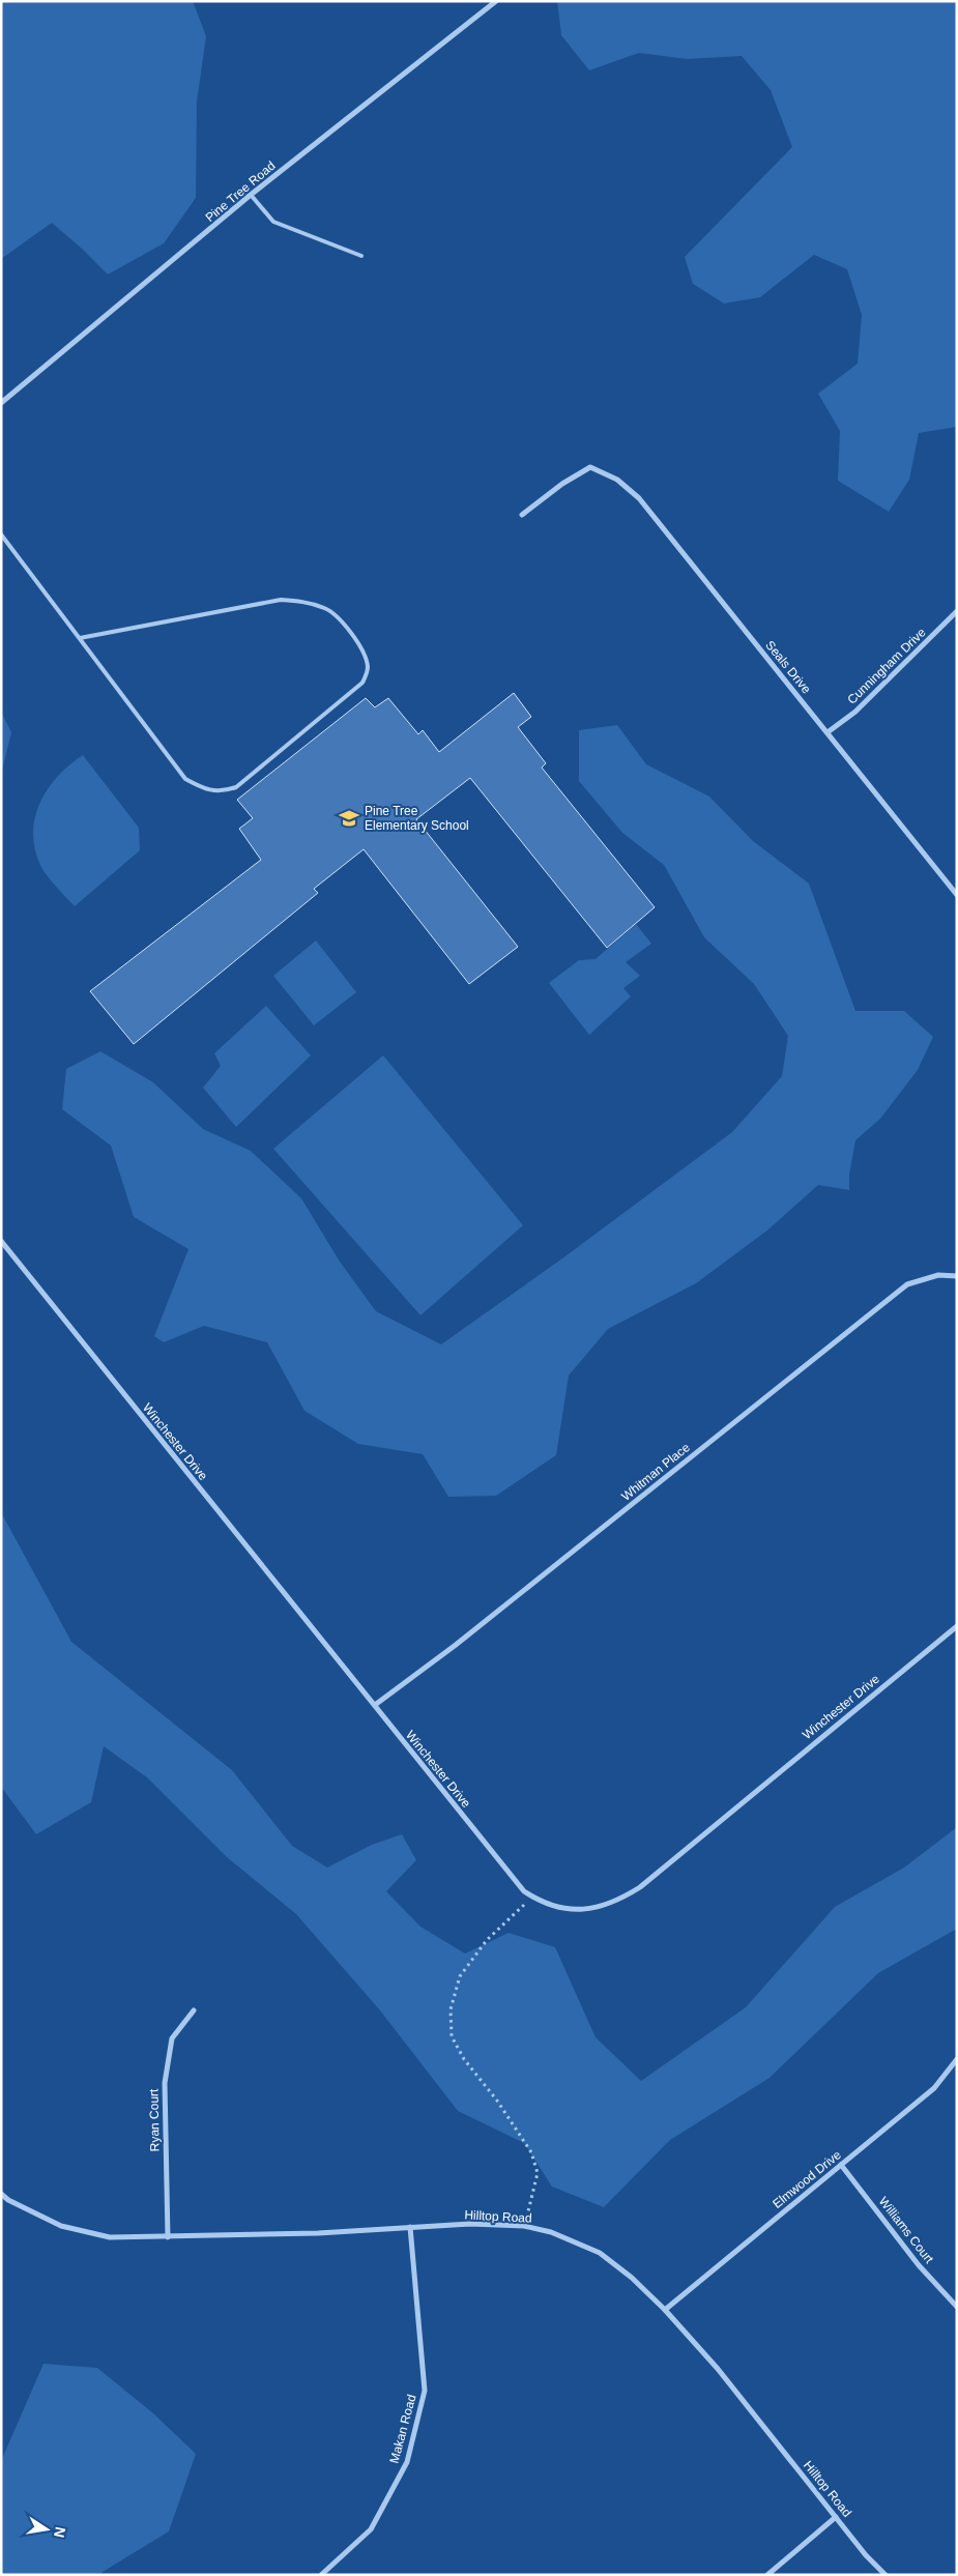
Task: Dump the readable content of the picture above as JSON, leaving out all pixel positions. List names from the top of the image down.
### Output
{
  "streets": {
    "street": [
      "Pine Tree Road",
      "Cunningham Drive",
      "Seals Drive",
      "Winchester Drive",
      "Whitman Place",
      "Ryan Court",
      "Elmwood Drive",
      "Hilltop Road",
      "Williams Court",
      "Makan Road"
    ]
  },
  "crossings": [
    ["Cunningham Drive", "Seals Drive"],
    ["Winchester Drive", "Whitman Place"],
    ["Ryan Court", "Hilltop Road"],
    ["Elmwood Drive", "Hilltop Road"],
    ["Elmwood Drive", "Williams Court"],
    ["Hilltop Road", "Makan Road"]
  ],
  "places": {
    "school or university": ["Pine Tree Elementary School"]
  },
  "north": "right"
}
